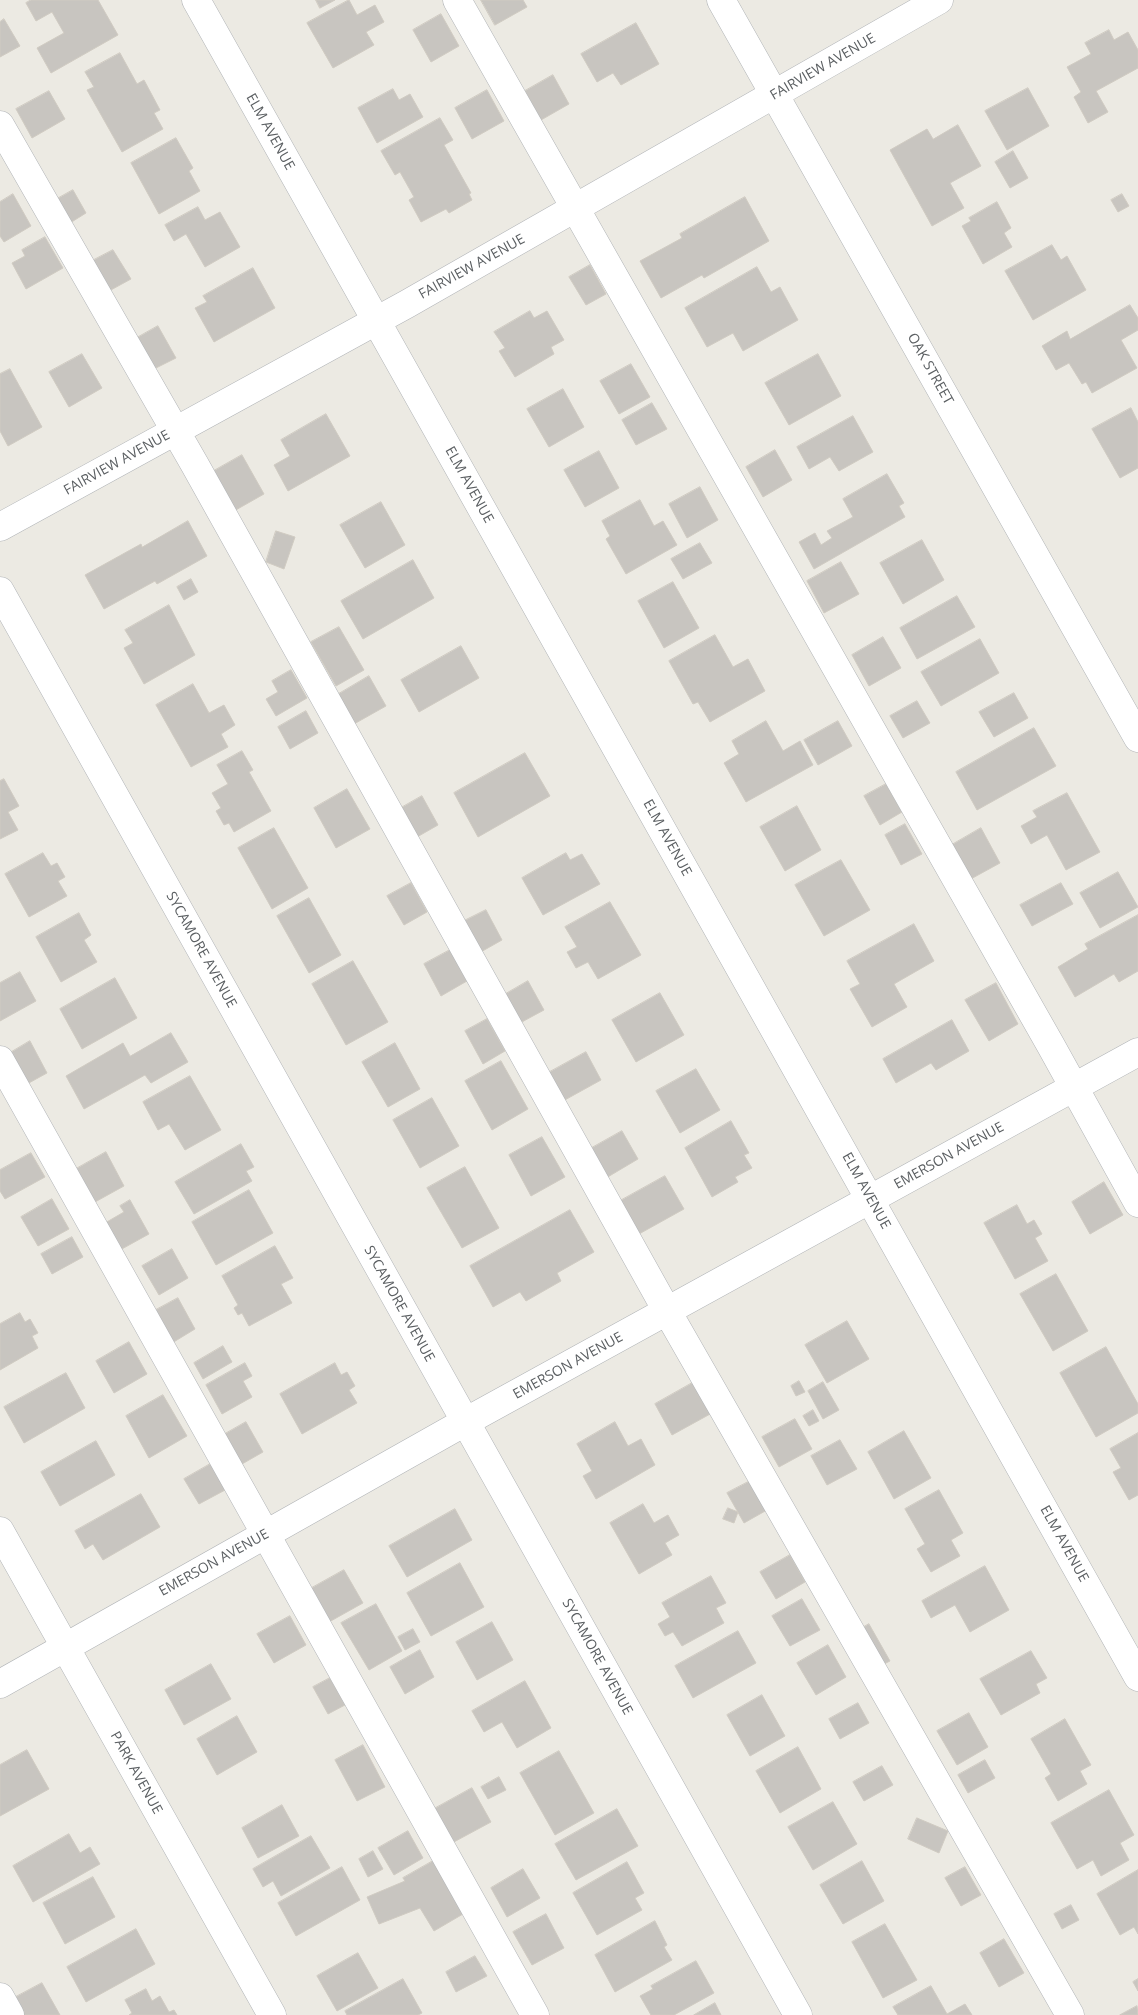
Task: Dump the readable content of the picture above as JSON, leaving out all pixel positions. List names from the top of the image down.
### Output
{
  "streets": {
    "street": [
      "FAIRVIEW AVENUE",
      "ELM AVENUE",
      "OAK STREET",
      "SYCAMORE AVENUE",
      "EMERSON AVENUE",
      "PARK AVENUE"
    ]
  },
  "crossings": [
    ["FAIRVIEW AVENUE", "ELM AVENUE"],
    ["FAIRVIEW AVENUE", "OAK STREET"],
    ["ELM AVENUE", "EMERSON AVENUE"],
    ["SYCAMORE AVENUE", "EMERSON AVENUE"],
    ["EMERSON AVENUE", "PARK AVENUE"]
  ]
}
